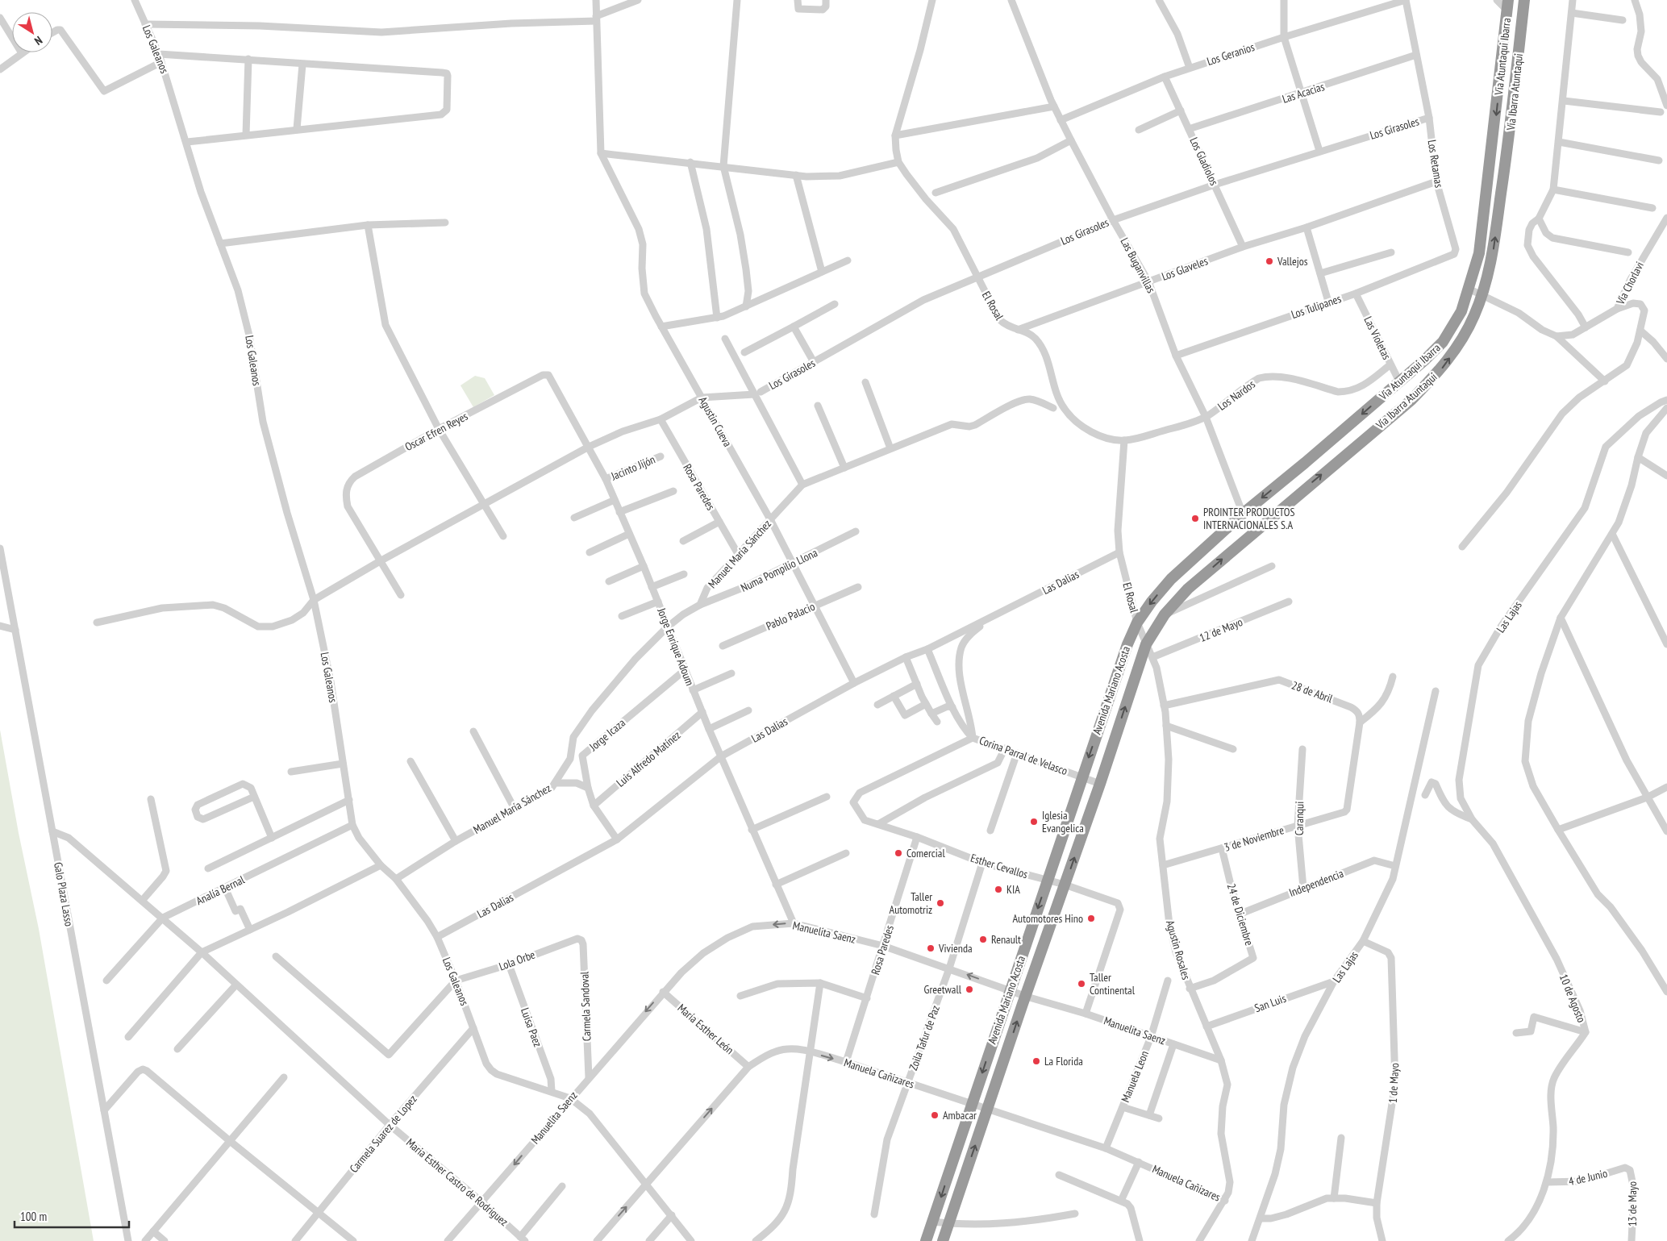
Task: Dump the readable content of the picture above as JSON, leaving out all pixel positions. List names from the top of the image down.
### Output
{
  "streets": {
    "highway": ["Via Atuntaqui Ibarra", "Vía Ibarra Atuntaqui", "Avenida Mariano Acosta"],
    "street": [
      "Los Galeanos",
      "Los Geranios",
      "Las Acacias",
      "Los Girasoles",
      "Los Gladiolos",
      "Los Retamas",
      "Las Buganvillas",
      "Los Glaveles",
      "Vía Chorlavi",
      "El Rosal",
      "Los Tulipanes",
      "Las Violetas",
      "Los Nardos",
      "Agustin Cueva",
      "Oscar Efren Reyes",
      "Jacinto Jijón",
      "Rosa Paredes",
      "Manuel María Sánchez",
      "Numa Pompilio Llona",
      "Las Dalias",
      "Pablo Palacio",
      "Las Lajas",
      "12 de Mayo",
      "Jorge Enrique Adoum",
      "28 de Abril",
      "Jorge Icaza",
      "Corina Parral de Velasco",
      "Luis Alfredo Matínez",
      "Caranqui",
      "3 de Noviembre",
      "Esther Cevallos",
      "Independencia",
      "Analía Bernal",
      "Galo Plaza Lasso",
      "24 de Diciembre",
      "Manuelita Saenz",
      "Agustin Rosales",
      "Lola Orbe",
      "10 de Agosto",
      "San Luis",
      "Carmela Sandoval",
      "Luisa Paez",
      "María Esther León",
      "Zoila Tafur de Paz",
      "Manuela Cañizares",
      "Manuela Leon",
      "1 de Mayo",
      "Carmela Suarez de Lopez",
      "4 de Junio",
      "Maria Esther Castro de Rodriguez",
      "13 de Mayo"
    ]
  },
  "crossings": [
    ["Los Galeanos", "Manuel María Sánchez"],
    ["Los Galeanos", "Las Dalias"],
    ["Los Galeanos", "Analía Bernal"],
    ["Los Galeanos", "Manuelita Saenz"],
    ["Los Galeanos", "Lola Orbe"],
    ["Los Galeanos", "Luisa Paez"],
    ["Los Galeanos", "Manuela Cañizares"],
    ["Los Galeanos", "Carmela Suarez de Lopez"],
    ["Los Geranios", "Los Gladiolos"],
    ["Los Geranios", "Los Retamas"],
    ["Los Geranios", "Las Buganvillas"],
    ["Via Atuntaqui Ibarra", "Las Buganvillas"],
    ["Via Atuntaqui Ibarra", "El Rosal"],
    ["Via Atuntaqui Ibarra", "Las Violetas"],
    ["Via Atuntaqui Ibarra", "Avenida Mariano Acosta"],
    ["Via Atuntaqui Ibarra", "Agustin Rosales"],
    ["Vía Ibarra Atuntaqui", "Avenida Mariano Acosta"],
    ["Vía Ibarra Atuntaqui", "Agustin Rosales"],
    ["Las Acacias", "Los Gladiolos"],
    ["Las Acacias", "Los Retamas"],
    ["Los Girasoles", "Los Gladiolos"],
    ["Los Girasoles", "Los Retamas"],
    ["Los Girasoles", "Las Buganvillas"],
    ["Los Girasoles", "El Rosal"],
    ["Los Gladiolos", "Los Glaveles"],
    ["Los Retamas", "Los Glaveles"],
    ["Los Retamas", "Los Tulipanes"],
    ["Las Buganvillas", "Los Glaveles"],
    ["Las Buganvillas", "Los Tulipanes"],
    ["Las Buganvillas", "Los Nardos"],
    ["Los Glaveles", "El Rosal"],
    ["El Rosal", "Los Nardos"],
    ["El Rosal", "Las Dalias"],
    ["El Rosal", "Avenida Mariano Acosta"],
    ["El Rosal", "Agustin Rosales"],
    ["Los Tulipanes", "Las Violetas"],
    ["Las Violetas", "Los Nardos"],
    ["Agustin Cueva", "Manuel María Sánchez"],
    ["Agustin Cueva", "Numa Pompilio Llona"],
    ["Agustin Cueva", "Las Dalias"],
    ["Agustin Cueva", "Pablo Palacio"],
    ["Oscar Efren Reyes", "Jorge Enrique Adoum"],
    ["Jacinto Jijón", "Jorge Enrique Adoum"],
    ["Rosa Paredes", "Manuel María Sánchez"],
    ["Rosa Paredes", "Esther Cevallos"],
    ["Rosa Paredes", "Manuelita Saenz"],
    ["Rosa Paredes", "Manuela Cañizares"],
    ["Manuel María Sánchez", "Numa Pompilio Llona"],
    ["Manuel María Sánchez", "Jorge Enrique Adoum"],
    ["Las Dalias", "Jorge Enrique Adoum"],
    ["Las Dalias", "Jorge Icaza"],
    ["Las Dalias", "Corina Parral de Velasco"],
    ["Las Lajas", "Independencia"],
    ["Las Lajas", "10 de Agosto"],
    ["Las Lajas", "San Luis"],
    ["Las Lajas", "1 de Mayo"],
    ["12 de Mayo", "Agustin Rosales"],
    ["Jorge Enrique Adoum", "Jorge Icaza"],
    ["Jorge Enrique Adoum", "Luis Alfredo Matínez"],
    ["Jorge Enrique Adoum", "Manuelita Saenz"],
    ["Avenida Mariano Acosta", "Corina Parral de Velasco"],
    ["Avenida Mariano Acosta", "Esther Cevallos"],
    ["Avenida Mariano Acosta", "Manuelita Saenz"],
    ["Avenida Mariano Acosta", "Agustin Rosales"],
    ["Avenida Mariano Acosta", "Manuela Cañizares"],
    ["28 de Abril", "3 de Noviembre"],
    ["28 de Abril", "Agustin Rosales"],
    ["Jorge Icaza", "Luis Alfredo Matínez"],
    ["Corina Parral de Velasco", "Esther Cevallos"],
    ["Caranqui", "3 de Noviembre"],
    ["Caranqui", "Independencia"],
    ["3 de Noviembre", "24 de Diciembre"],
    ["3 de Noviembre", "Agustin Rosales"],
    ["Esther Cevallos", "Manuelita Saenz"],
    ["Esther Cevallos", "Zoila Tafur de Paz"],
    ["Independencia", "24 de Diciembre"],
    ["Analía Bernal", "Maria Esther Castro de Rodriguez"],
    ["Galo Plaza Lasso", "Maria Esther Castro de Rodriguez"],
    ["24 de Diciembre", "Agustin Rosales"],
    ["Manuelita Saenz", "Agustin Rosales"],
    ["Manuelita Saenz", "Carmela Sandoval"],
    ["Manuelita Saenz", "María Esther León"],
    ["Manuelita Saenz", "Zoila Tafur de Paz"],
    ["Manuelita Saenz", "Manuela Leon"],
    ["Manuelita Saenz", "Maria Esther Castro de Rodriguez"],
    ["Agustin Rosales", "San Luis"],
    ["Agustin Rosales", "Manuela Cañizares"],
    ["Lola Orbe", "Carmela Sandoval"],
    ["Lola Orbe", "Luisa Paez"],
    ["10 de Agosto", "4 de Junio"],
    ["María Esther León", "Manuela Cañizares"],
    ["Zoila Tafur de Paz", "Manuela Cañizares"],
    ["Manuela Cañizares", "Manuela Leon"],
    ["Carmela Suarez de Lopez", "Maria Esther Castro de Rodriguez"],
    ["4 de Junio", "13 de Mayo"]
  ],
  "one_way": ["Via Atuntaqui Ibarra", "Vía Ibarra Atuntaqui", "Manuelita Saenz"],
  "places": [
    "Vallejos",
    "PROINTER PRODUCTOS INTERNACIONALES S.A",
    "Iglesia Evangelica",
    "Comercial",
    "KIA",
    "Taller Automotriz",
    "Automotores Hino",
    "Renault",
    "Vivienda",
    "Taller Continental",
    "Greetwall",
    "La Florida",
    "Ambacar"
  ],
  "scale_bar": "100 m",
  "north": "bottom right"
}
